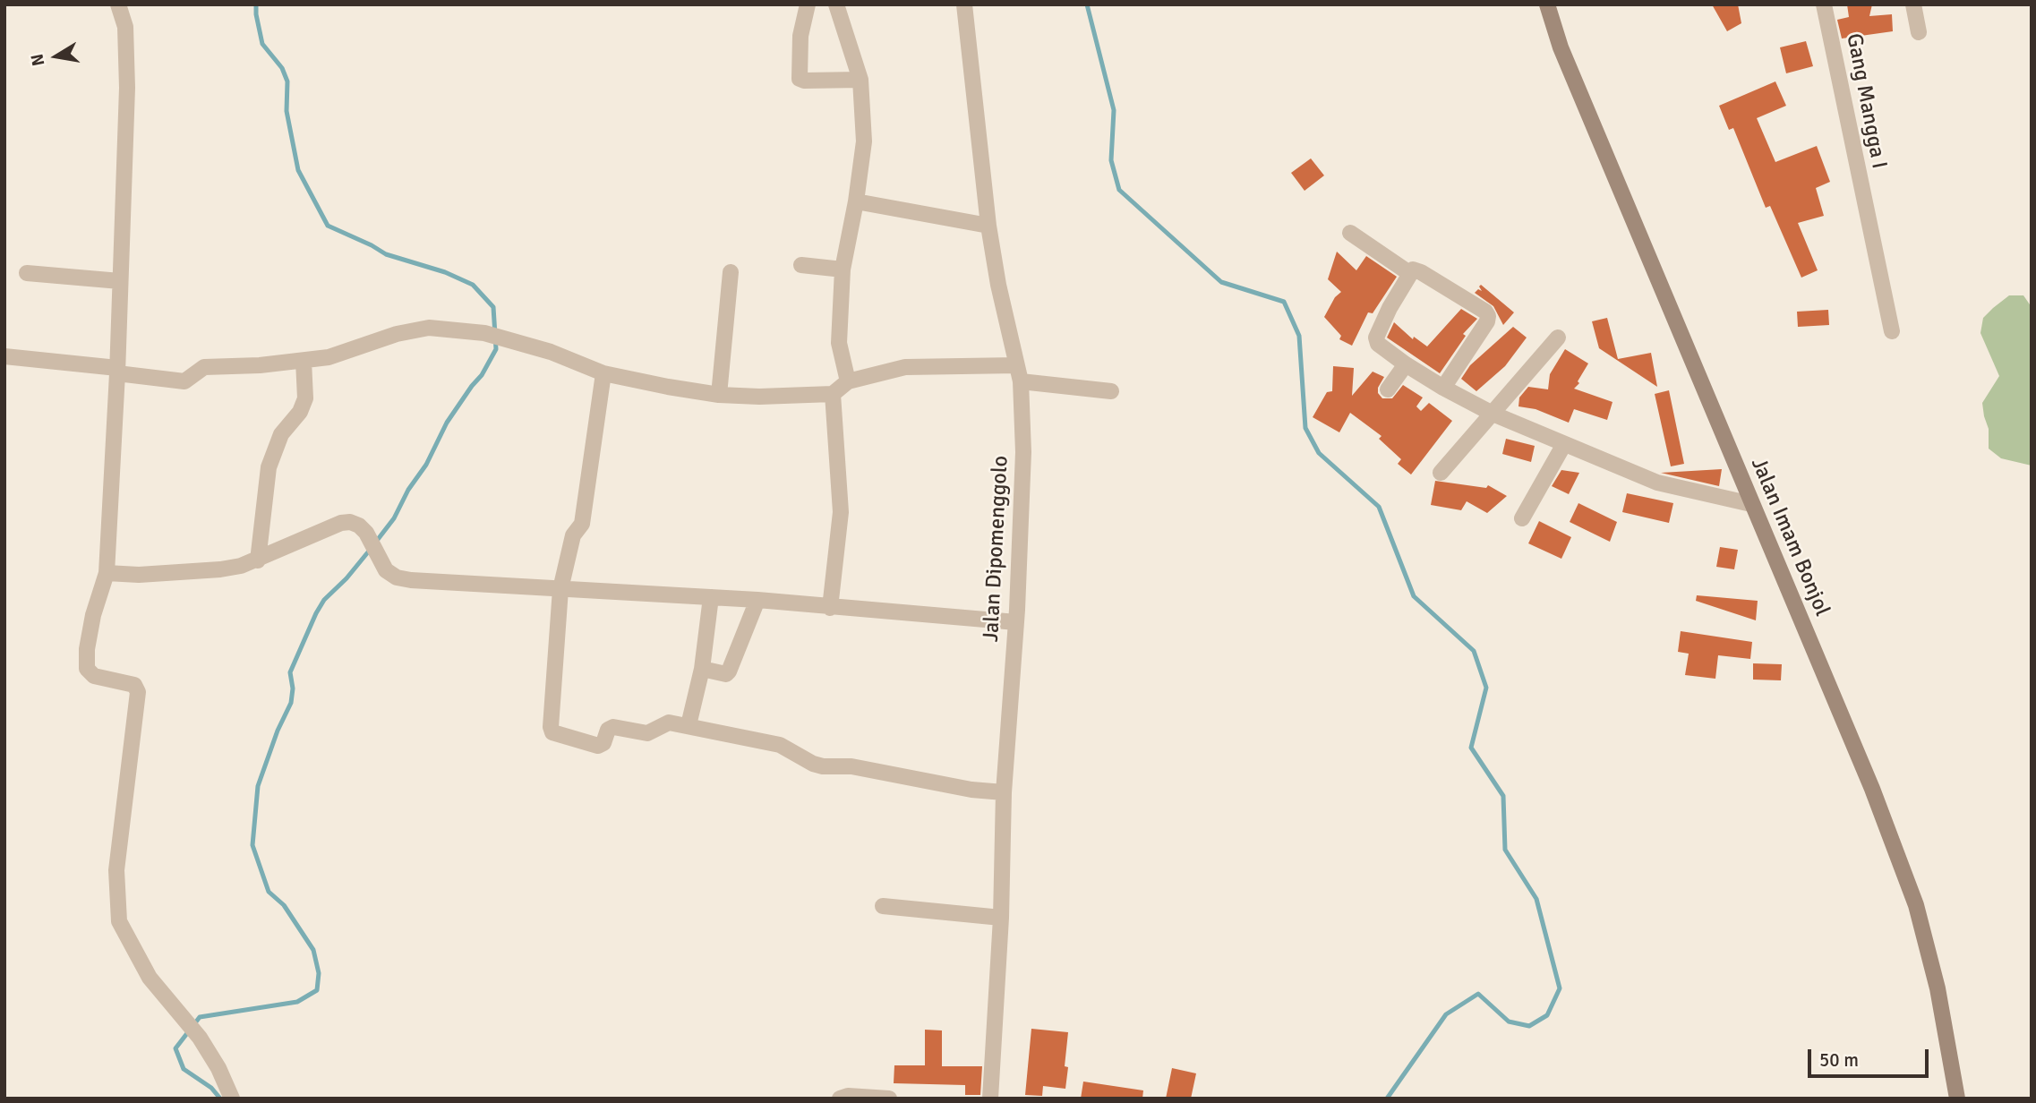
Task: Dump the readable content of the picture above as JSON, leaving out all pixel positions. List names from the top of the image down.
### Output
{
  "streets": {
    "main road": ["Jalan Imam Bonjol"],
    "street": ["Gang Mangga I", "Jalan Dipomenggolo"]
  },
  "scale_bar": "50 m",
  "north": "left"
}
